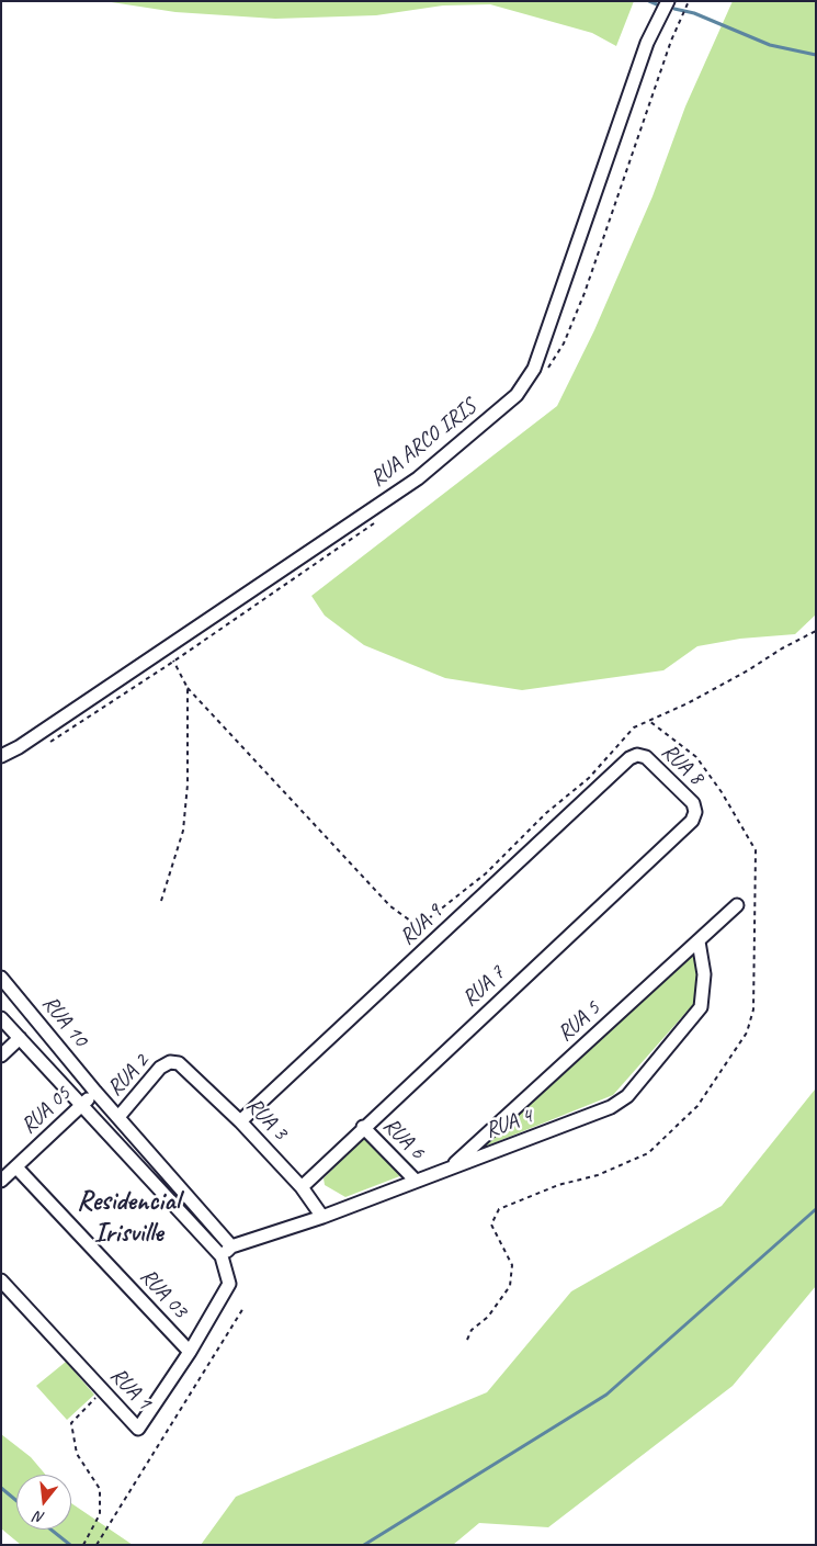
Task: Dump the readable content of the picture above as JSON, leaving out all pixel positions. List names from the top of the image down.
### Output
{
  "streets": {
    "street": [
      "RUA ARCO IRIS",
      "RUA 8",
      "RUA 9",
      "RUA 7",
      "RUA 10",
      "RUA 5",
      "RUA 2",
      "RUA 05",
      "RUA 3",
      "RUA 4",
      "RUA 6",
      "RUA 03",
      "RUA 1"
    ]
  },
  "crossings": [
    ["RUA 8", "RUA 9"],
    ["RUA 8", "RUA 7"],
    ["RUA 9", "RUA 3"],
    ["RUA 7", "RUA 3"],
    ["RUA 7", "RUA 6"],
    ["RUA 10", "RUA 05"],
    ["RUA 5", "RUA 4"],
    ["RUA 2", "RUA 3"],
    ["RUA 05", "RUA 03"],
    ["RUA 05", "RUA 1"],
    ["RUA 3", "RUA 4"],
    ["RUA 4", "RUA 6"],
    ["RUA 03", "RUA 1"]
  ],
  "districts": ["Residencial Irisville"],
  "north": "bottom"
}
